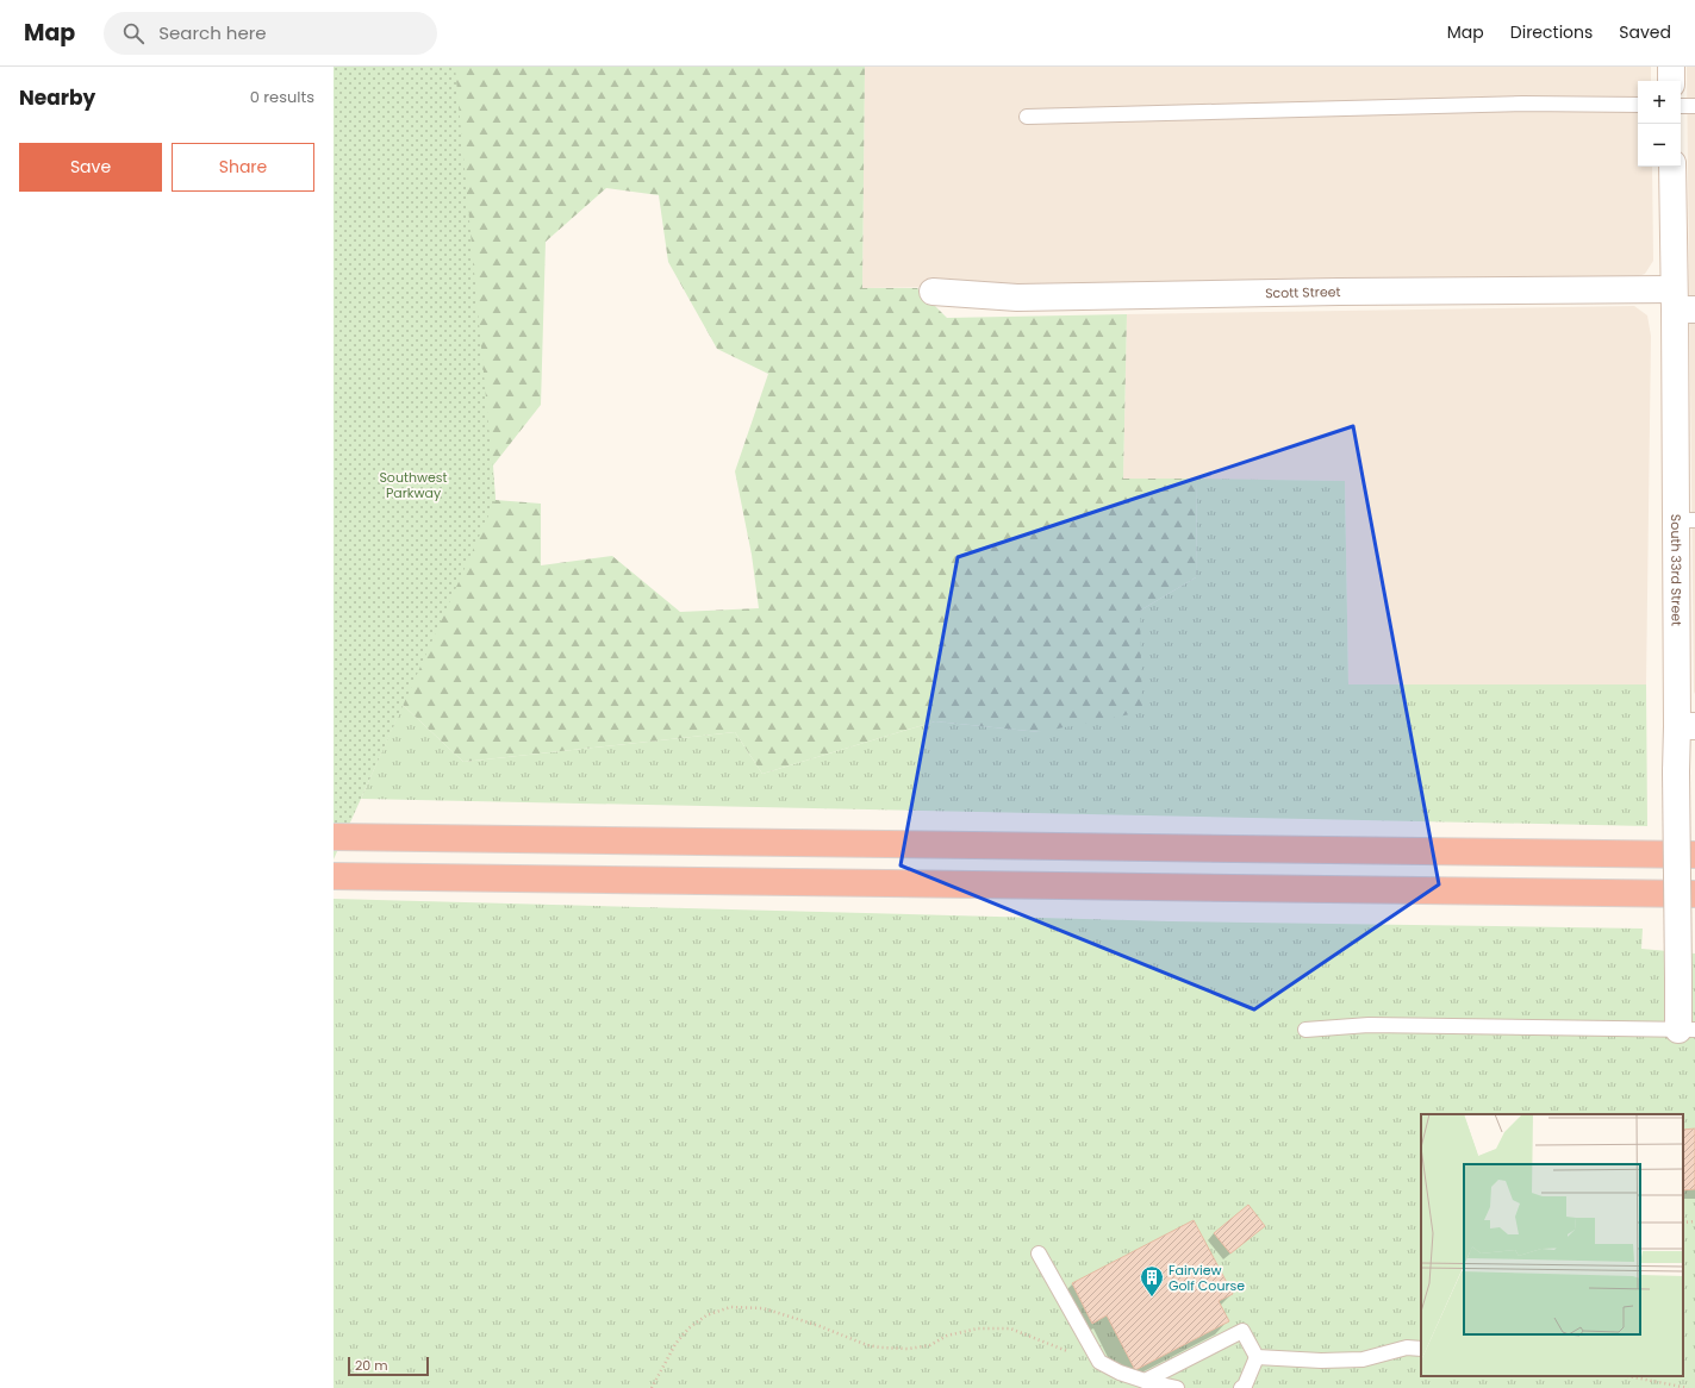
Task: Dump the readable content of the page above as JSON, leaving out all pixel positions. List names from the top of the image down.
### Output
{
  "streets": {
    "street": ["Scott Street", "South 33rd Street"]
  },
  "crossings": [
    ["Scott Street", "South 33rd Street"]
  ],
  "parks": ["Southwest Parkway"],
  "places": {
    "building": ["Fairview Golf Course"]
  },
  "scale_bar": "20 m",
  "page": {
    "header": "Map",
    "search": "Search here",
    "nav": ["Map", "Directions", "Saved"],
    "heading": ["Nearby", "0 results"],
    "map_buttons": ["+", "−"],
    "buttons": ["Save", "Share"],
    "scale": "20 m"
  }
}
